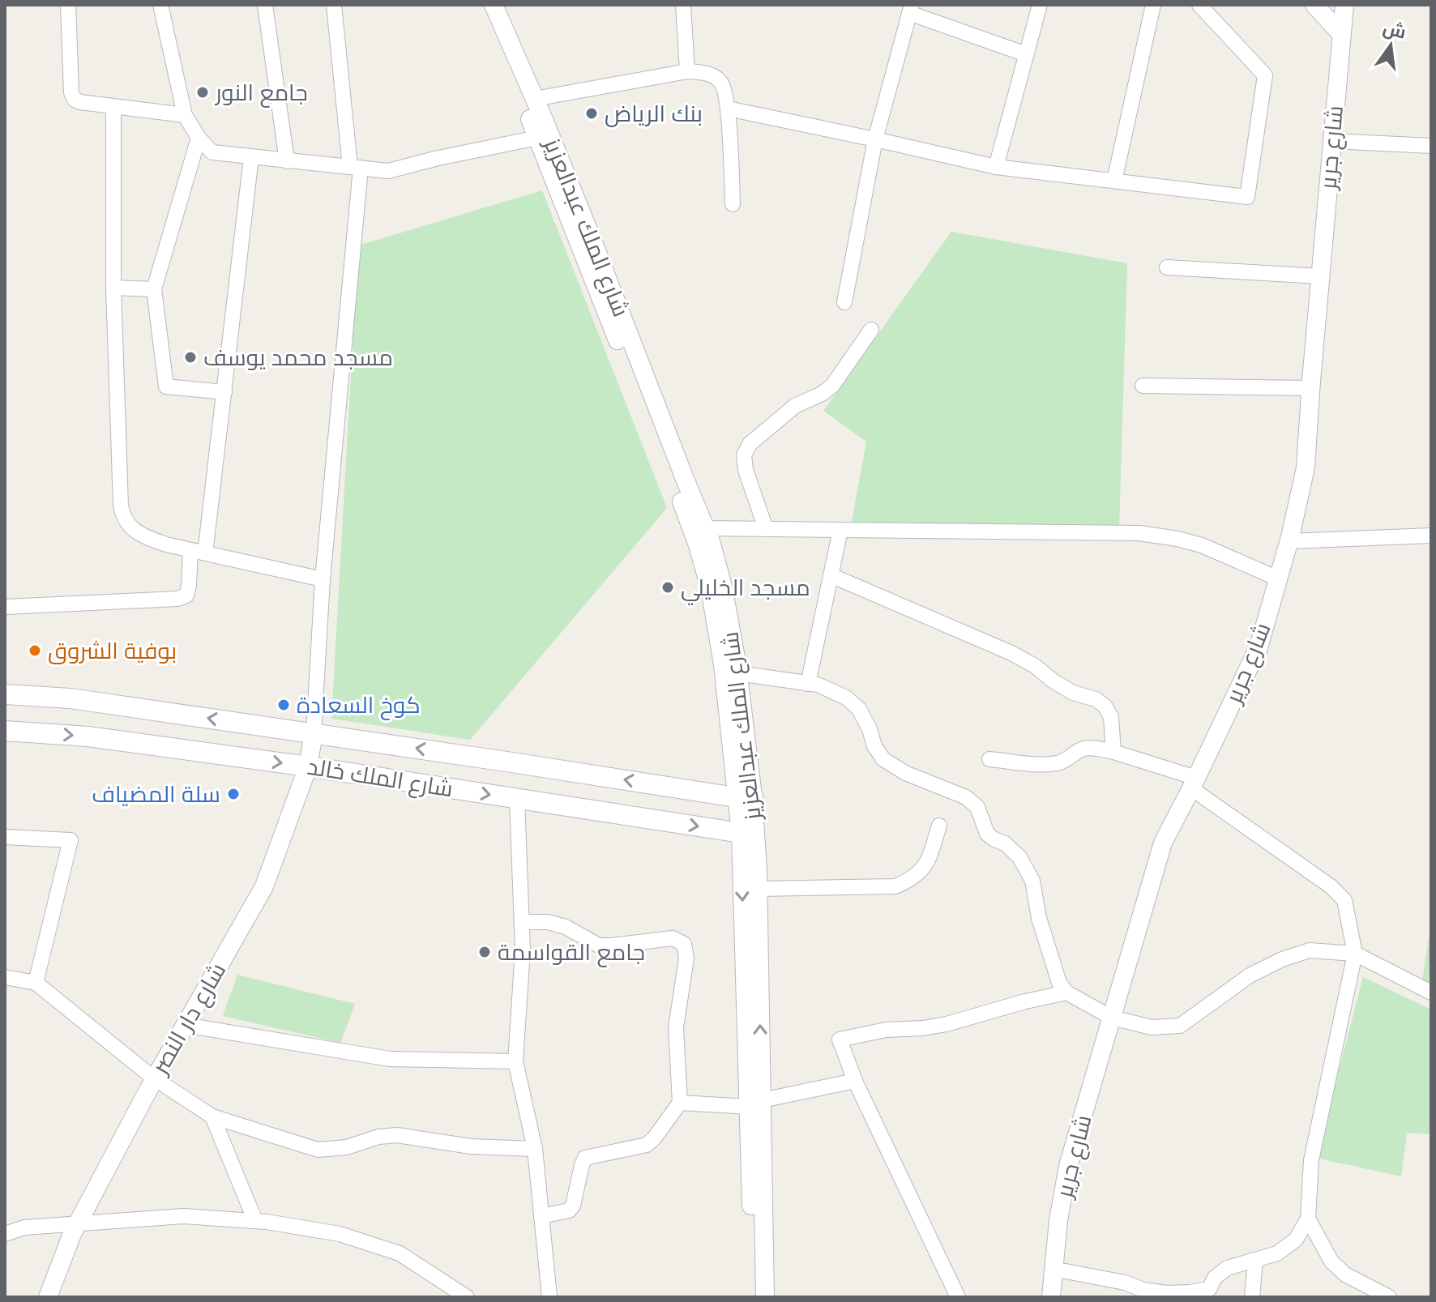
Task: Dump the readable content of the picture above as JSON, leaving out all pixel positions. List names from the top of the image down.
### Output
{
  "streets": {
    "main road": ["شارع الملك خالد"],
    "street": ["شارع جرير", "شارع الملك عبدالعزيز", "شارع دار النصر"]
  },
  "crossings": [
    ["شارع الملك عبدالعزيز", "شارع الملك خالد"],
    ["شارع الملك خالد", "شارع دار النصر"]
  ],
  "places": [
    "جامع النور",
    "بنك الرياض",
    "مسجد محمد يوسف",
    "مسجد الخليلي",
    "بوفية الشروق",
    "كوخ السعادة",
    "سلة المضياف",
    "جامع القواسمة"
  ],
  "north": "top"
}
